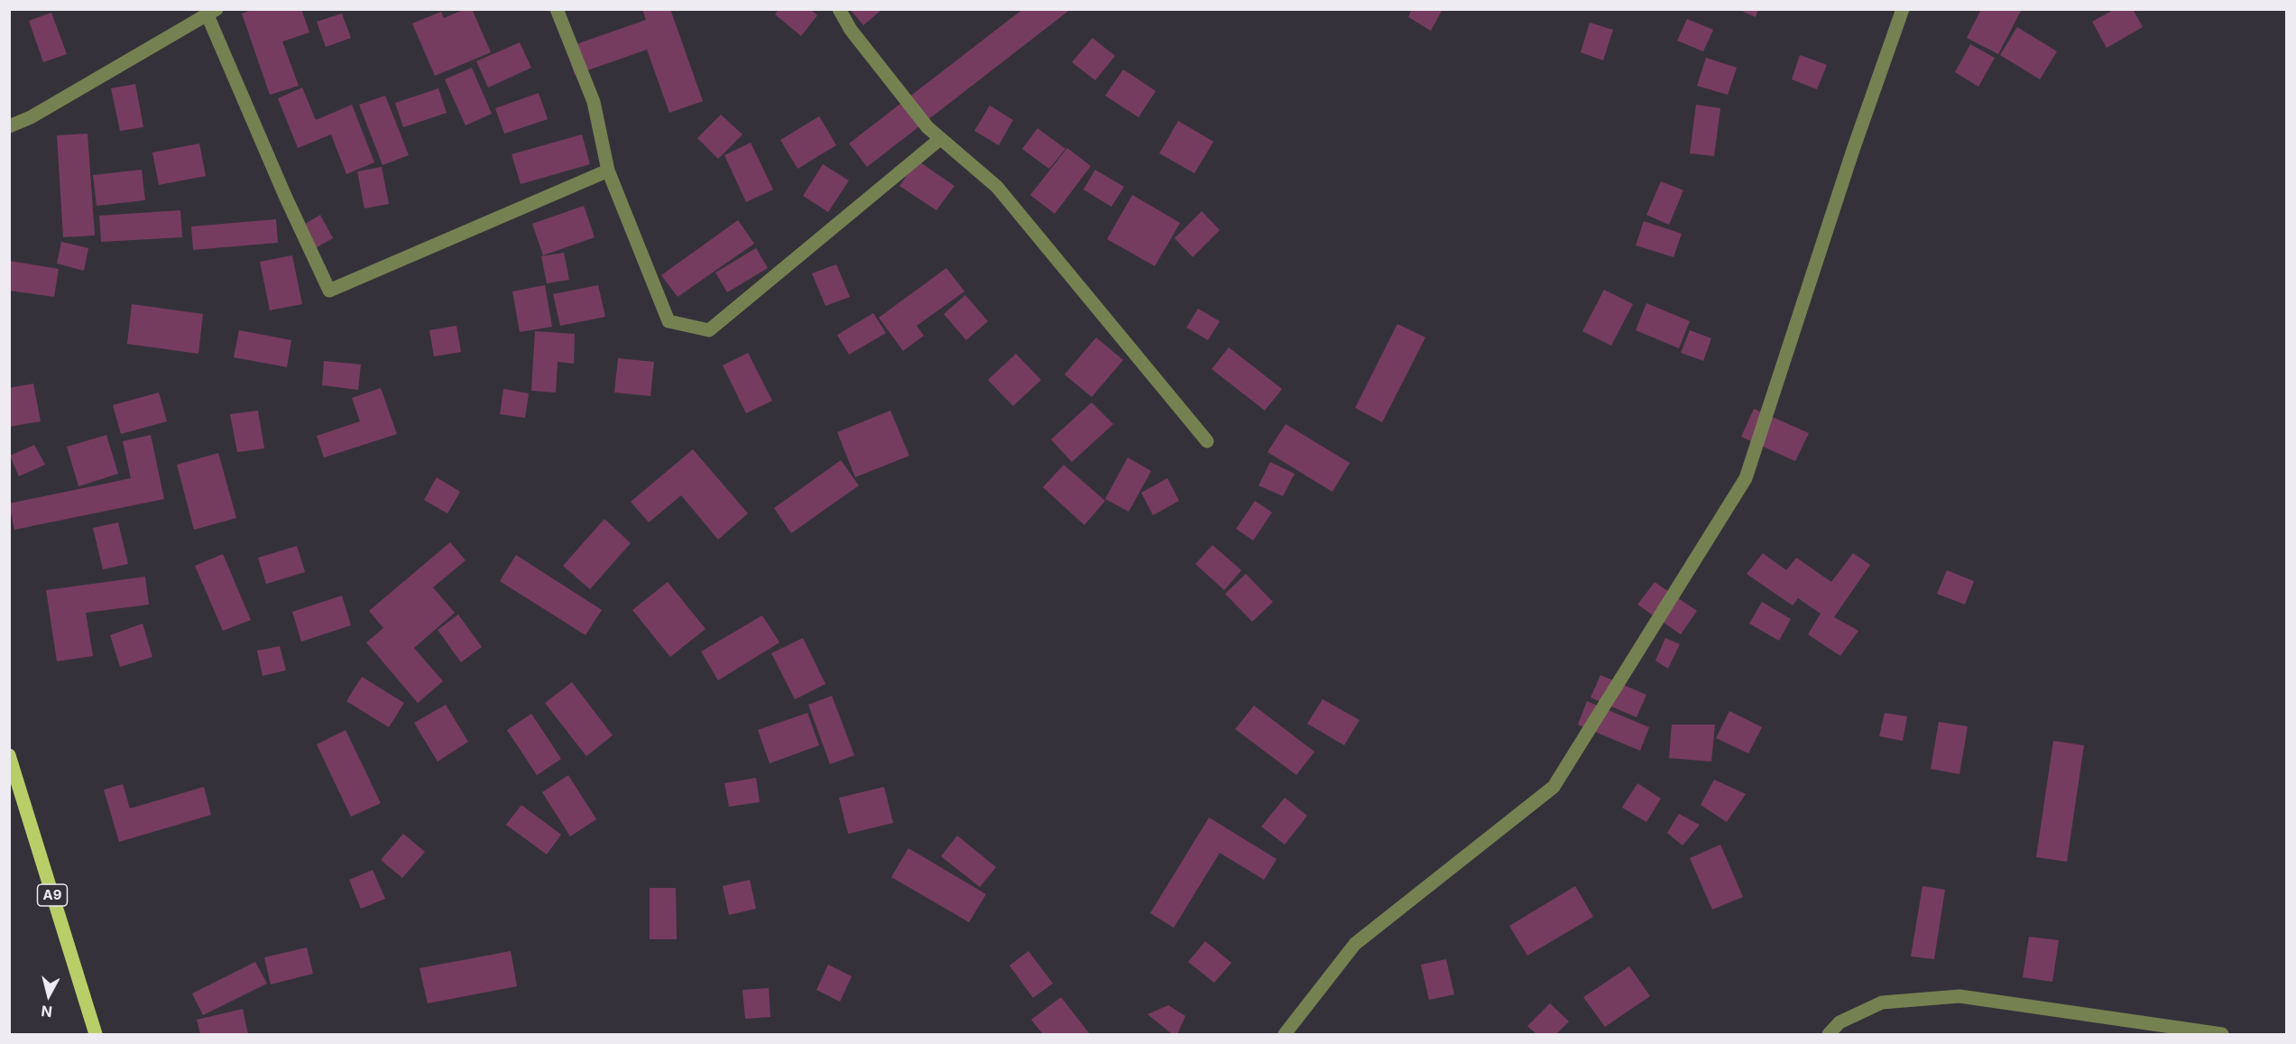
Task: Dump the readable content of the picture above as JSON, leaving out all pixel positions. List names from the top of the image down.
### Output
{
  "streets": {
    "main road": ["A9"]
  },
  "north": "bottom"
}
